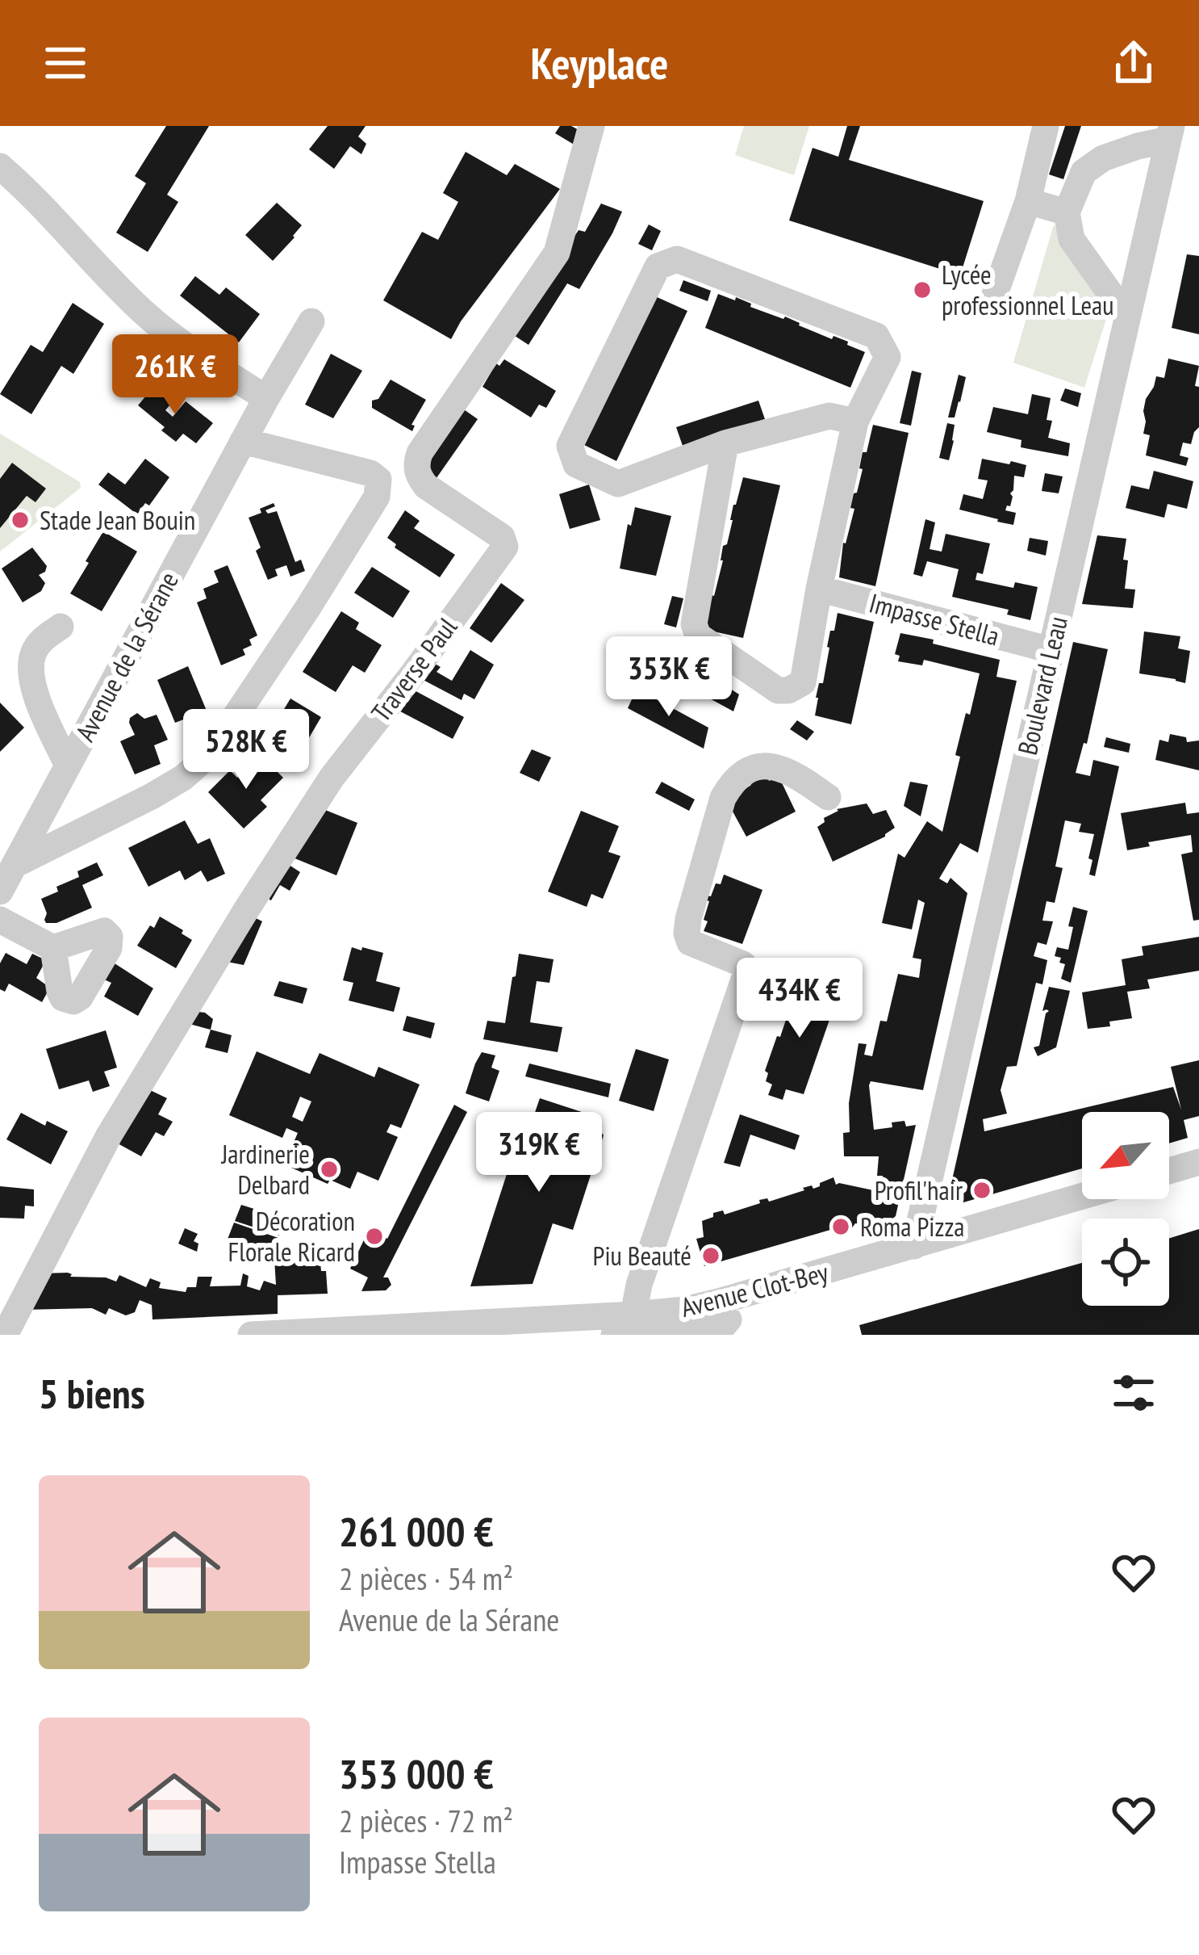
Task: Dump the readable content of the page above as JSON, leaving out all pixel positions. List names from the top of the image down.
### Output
{
  "streets": {
    "street": [
      "Impasse Stella",
      "Avenue de la Sérane",
      "Traverse Paul",
      "Boulevard Leau",
      "Avenue Clot-Bey"
    ]
  },
  "crossings": [
    ["Impasse Stella", "Boulevard Leau"],
    ["Boulevard Leau", "Avenue Clot-Bey"]
  ],
  "places": [
    "Lycée professionnel Leau",
    "Stade Jean Bouin",
    "Jardinerie Delbard",
    "Profil'hair",
    "Roma Pizza",
    "Décoration Florale Ricard",
    "Piu Beauté"
  ],
  "north": "bottom left",
  "page": {
    "header": "Keyplace",
    "price": [
      "261K €",
      "353K €",
      "528K €",
      "434K €",
      "319K €"
    ],
    "heading": "5 biens",
    "list": [
      {
        "name": "261 000 €",
        "note": "2 pièces · 54 m² · Avenue de la Sérane"
      },
      {
        "name": "353 000 €",
        "note": "2 pièces · 72 m² · Impasse Stella"
      }
    ]
  }
}
